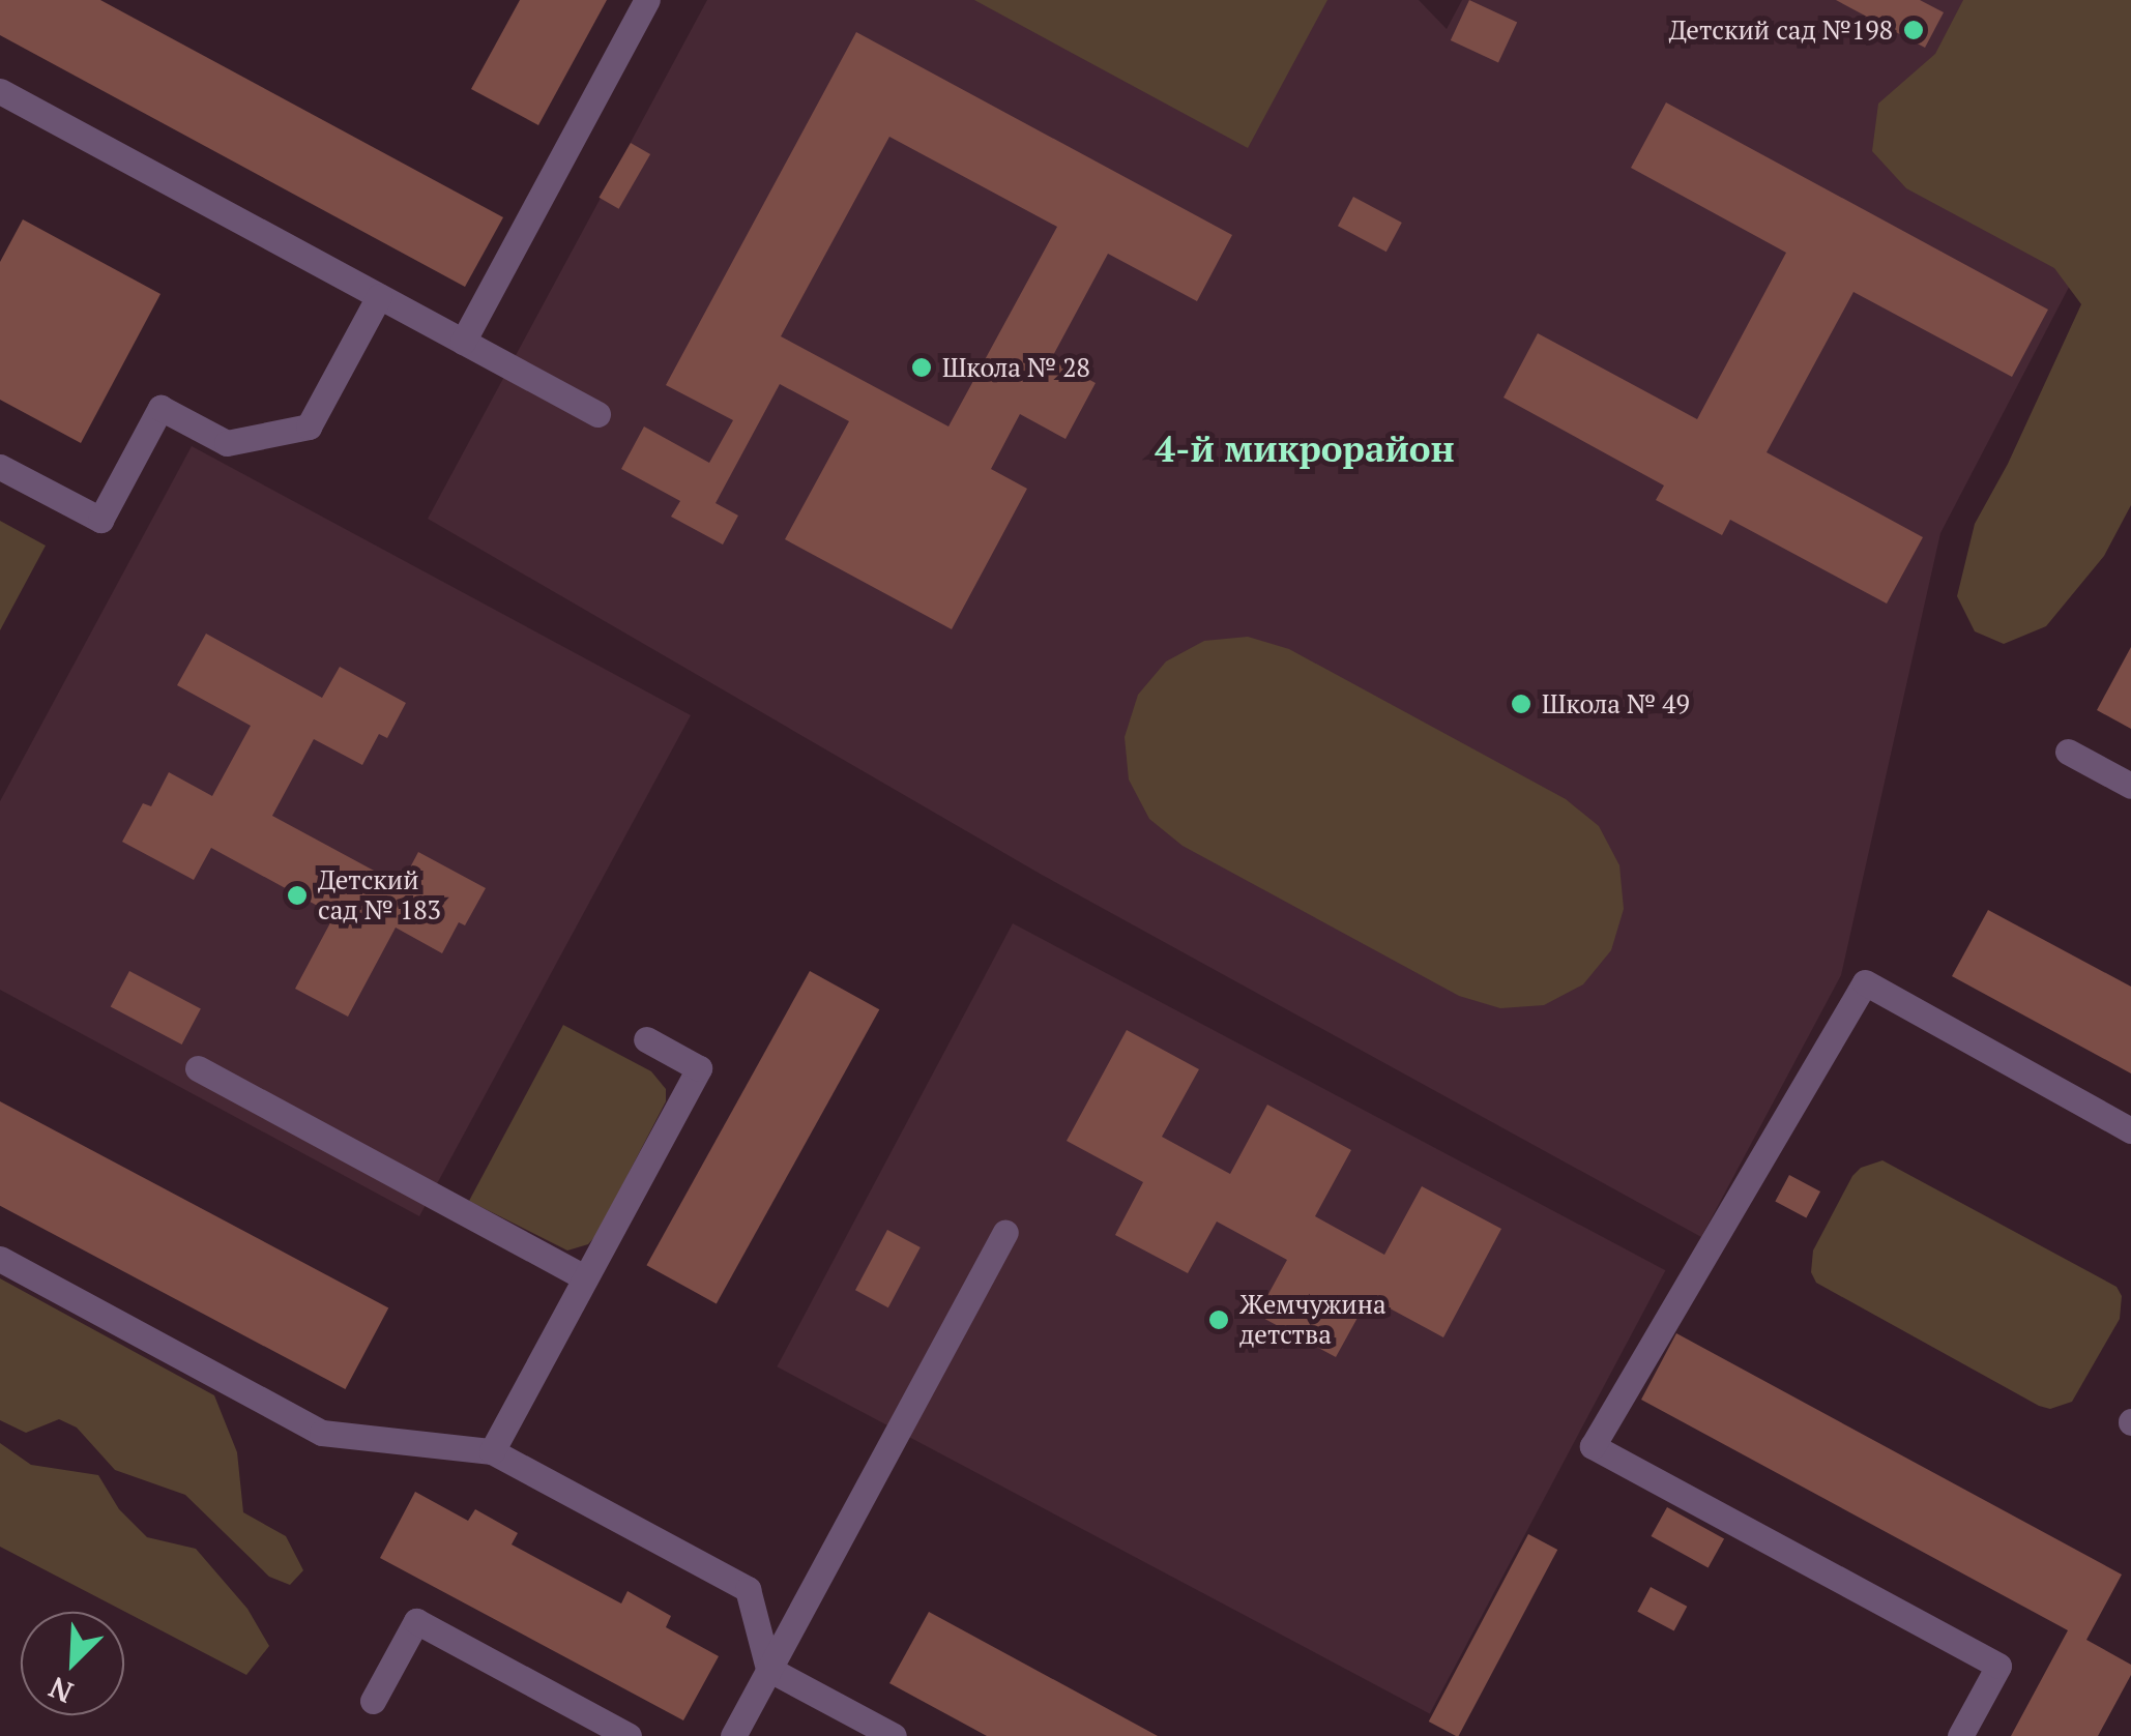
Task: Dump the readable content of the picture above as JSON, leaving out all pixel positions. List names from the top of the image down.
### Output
{
  "districts": ["4-й микрорайон"],
  "places": [
    "Детский сад №198",
    "Школа № 28",
    "Школа № 49",
    "Детский сад № 183",
    "Жемчужина детства"
  ],
  "north": "bottom left"
}
